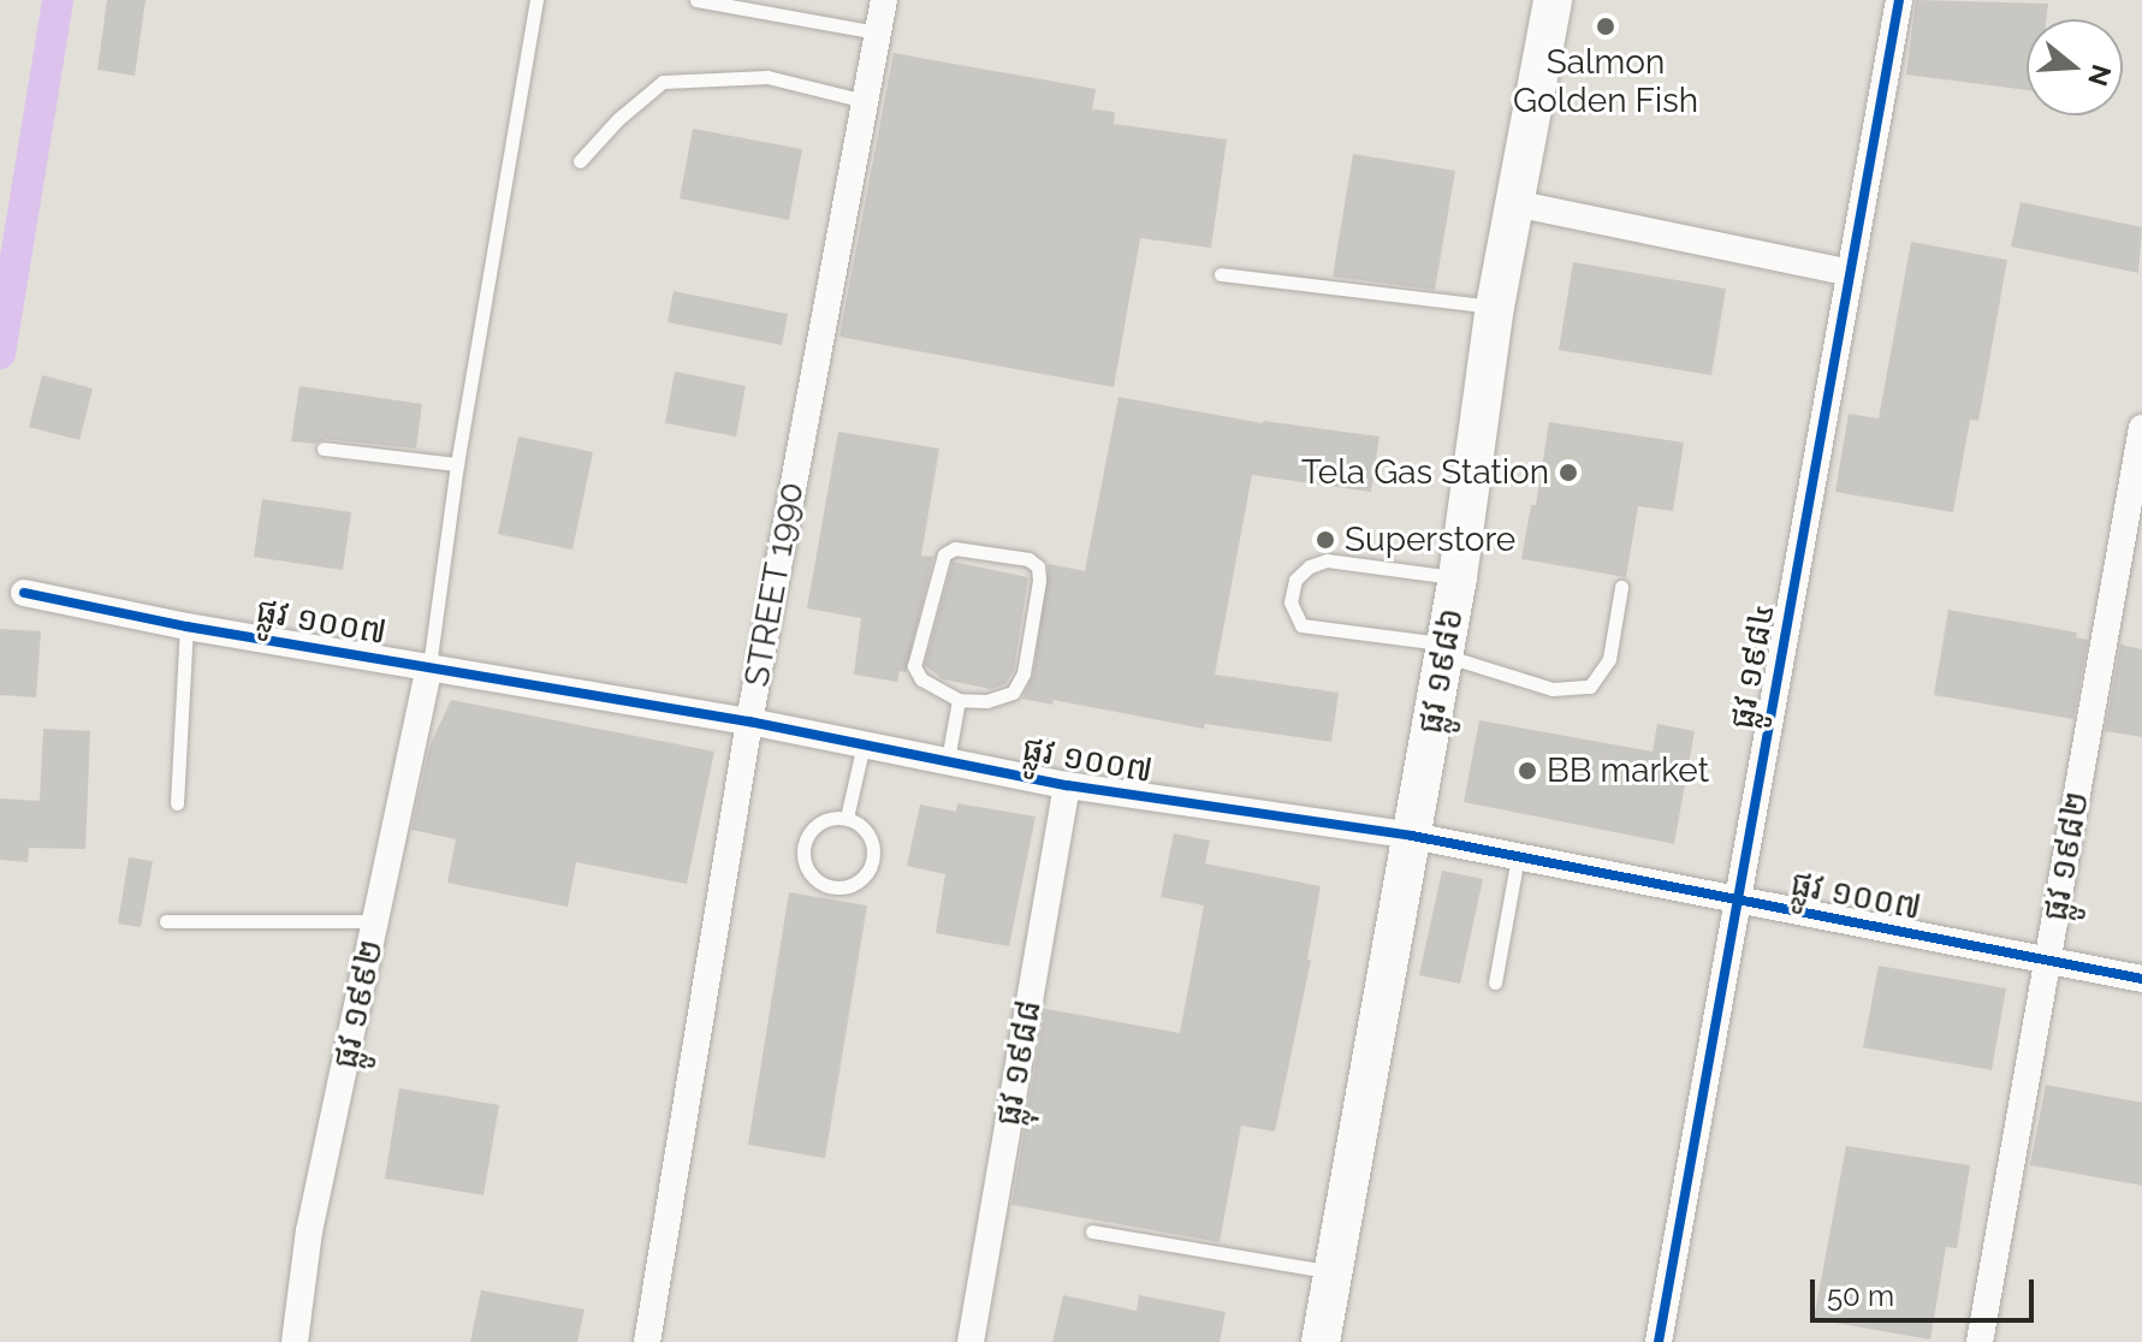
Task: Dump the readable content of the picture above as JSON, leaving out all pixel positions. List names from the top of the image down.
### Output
{
  "streets": {
    "main road": ["ផ្លូវ ១៩៨៦"],
    "street": [
      "STREET 1990",
      "ផ្លូវ ១០០៧",
      "ផ្លូវ ១៩៨៤",
      "ផ្លូវ ១៩៨២",
      "ផ្លូវ ១៩៩២",
      "ផ្លុវ ១៩៨៨"
    ]
  },
  "crossings": [
    ["STREET 1990", "ផ្លូវ ១០០៧"],
    ["ផ្លូវ ១០០៧", "ផ្លូវ ១៩៨៤"],
    ["ផ្លូវ ១០០៧", "ផ្លូវ ១៩៨៦"],
    ["ផ្លូវ ១០០៧", "ផ្លូវ ១៩៨២"],
    ["ផ្លូវ ១០០៧", "ផ្លូវ ១៩៩២"],
    ["ផ្លូវ ១០០៧", "ផ្លុវ ១៩៨៨"]
  ],
  "places": [
    "Salmon Golden Fish",
    "Tela Gas Station",
    "Superstore",
    "BB market"
  ],
  "scale_bar": "50 m",
  "north": "right"
}
